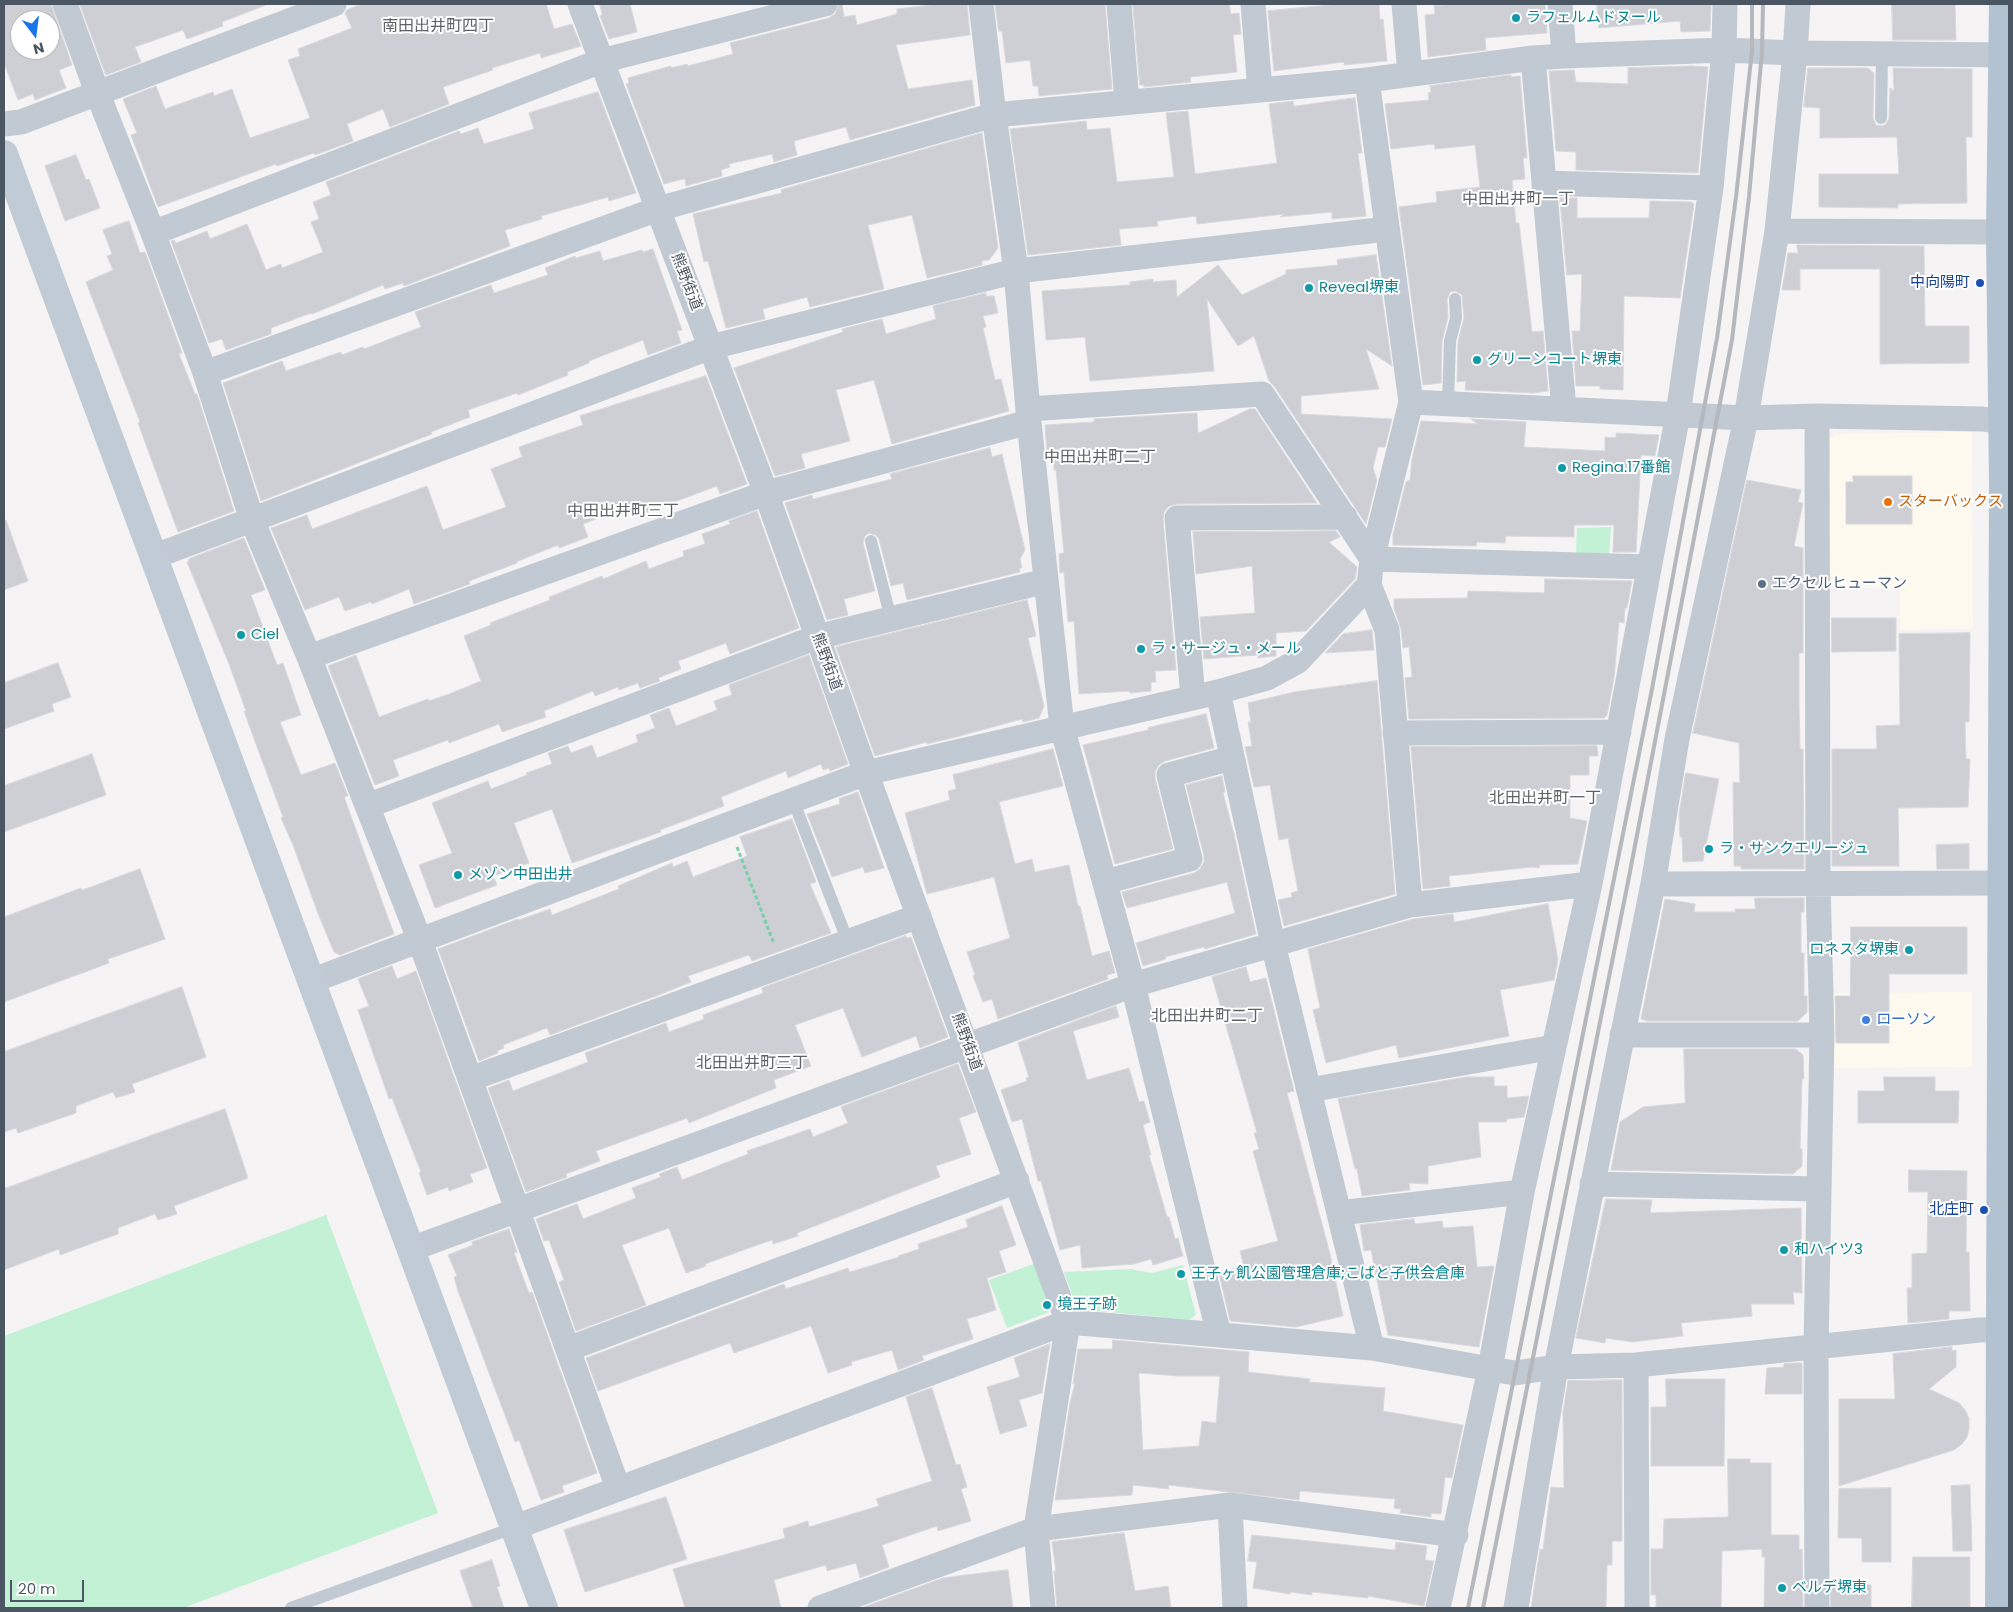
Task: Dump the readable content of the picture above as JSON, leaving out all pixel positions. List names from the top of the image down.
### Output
{
  "streets": {
    "street": ["熊野街道"]
  },
  "districts": [
    "南田出井町四丁",
    "中田出井町一丁",
    "中田出井町二丁",
    "中田出井町三丁",
    "北田出井町一丁",
    "北田出井町二丁",
    "北田出井町三丁"
  ],
  "places": [
    "ラフェルムドヌール",
    "中向陽町",
    "Reveal堺東",
    "グリーンコート堺東",
    "Regina.17番館",
    "スターバックス",
    "エクセルヒューマン",
    "Ciel",
    "ラ・サージュ・メール",
    "ラ・サンクエリージュ",
    "メゾン中田出井",
    "ロネスタ堺東",
    "ローソン",
    "北庄町",
    "和ハイツ3",
    "王子ヶ飢公園管理倉庫;こばと子供会倉庫",
    "境王子跡",
    "ベルデ堺東"
  ],
  "scale_bar": "20 m",
  "north": "bottom"
}
